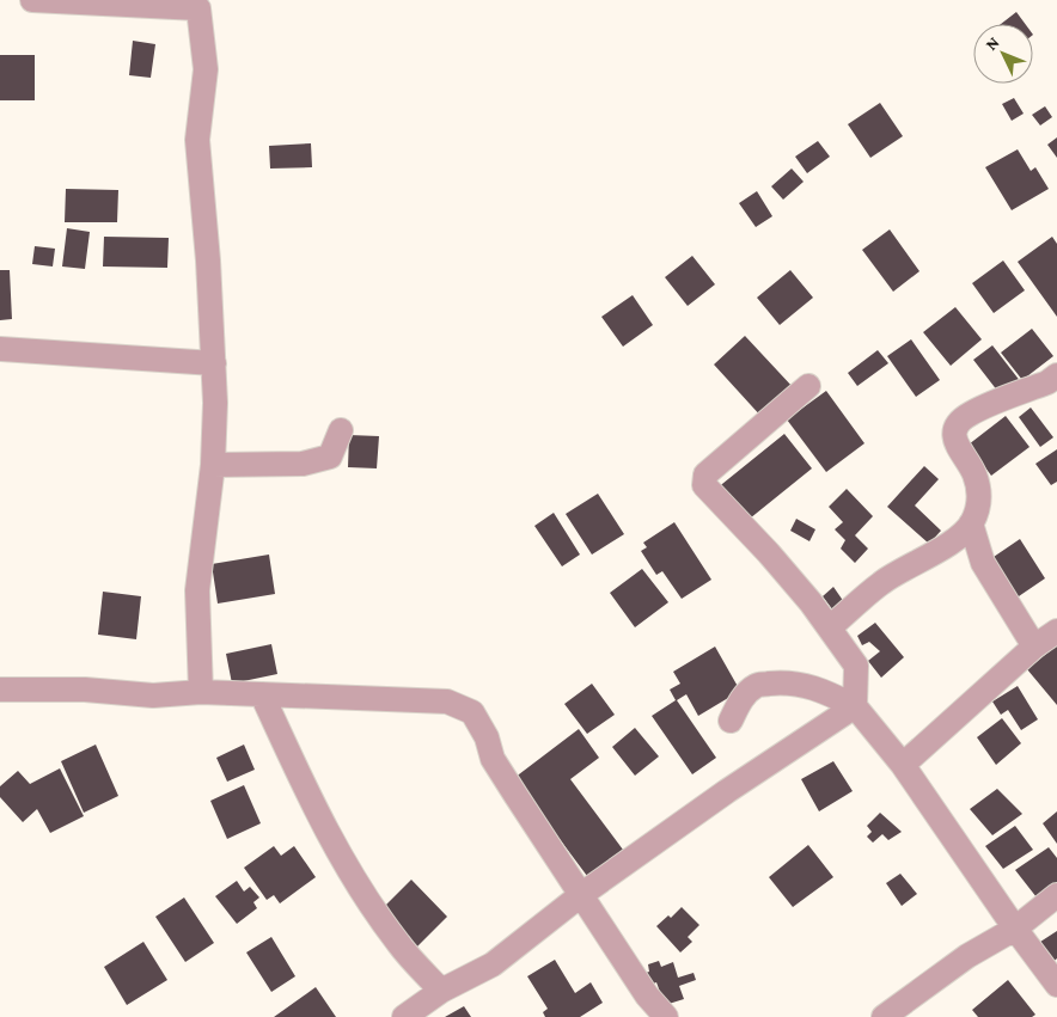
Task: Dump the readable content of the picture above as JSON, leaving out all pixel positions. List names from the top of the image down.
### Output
{
  "north": "top left"
}
